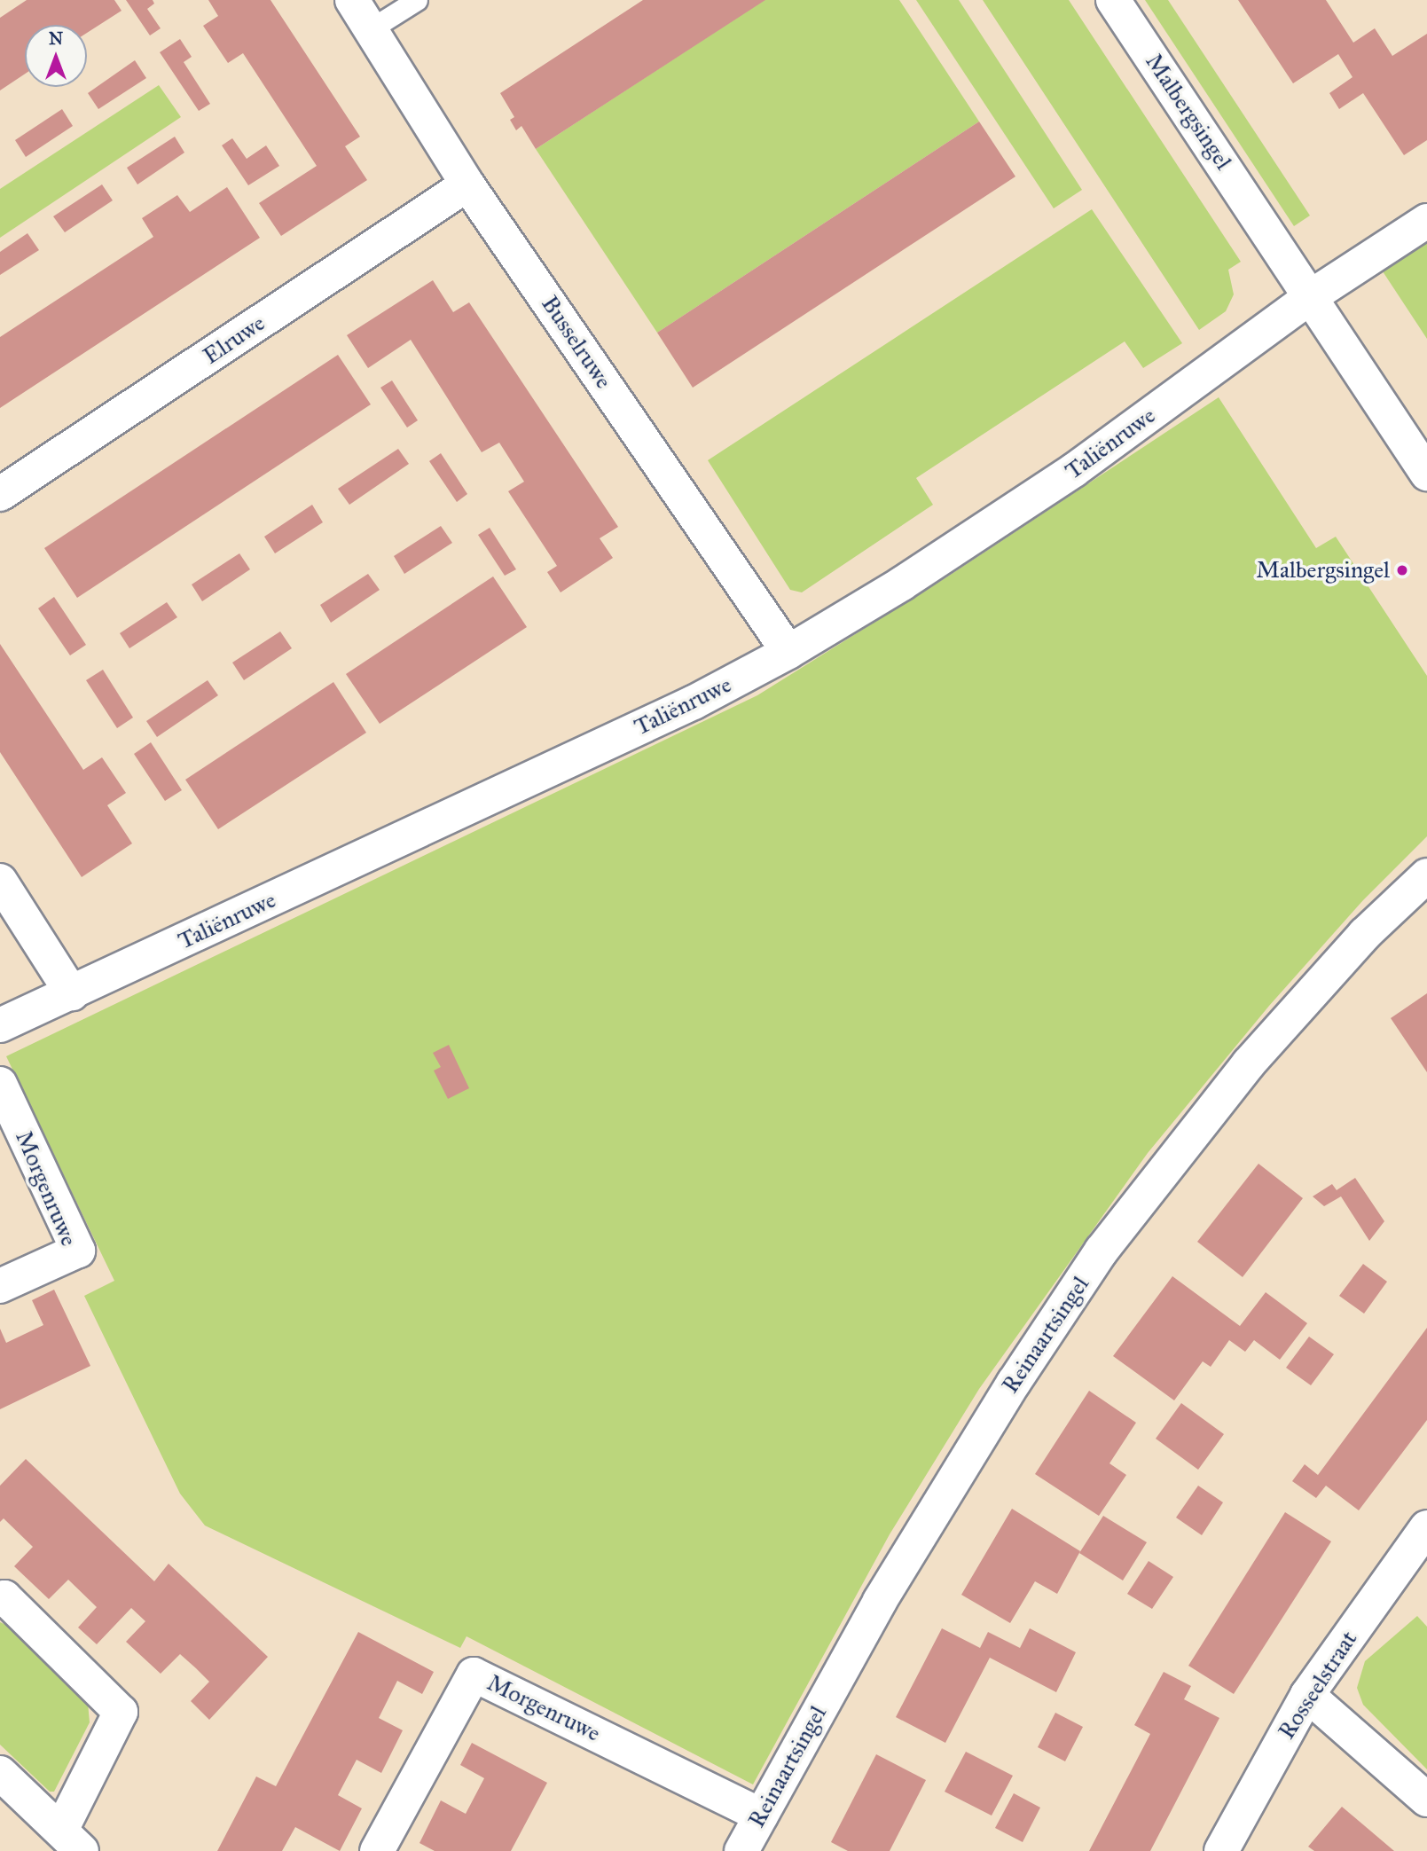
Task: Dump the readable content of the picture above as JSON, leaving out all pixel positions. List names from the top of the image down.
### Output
{
  "streets": {
    "street": [
      "Malbergsingel",
      "Elruwe",
      "Busselruwe",
      "Taliënruwe",
      "Morgenruwe",
      "Reinaartsingel",
      "Rosseelstraat"
    ]
  },
  "crossings": [
    ["Malbergsingel", "Taliënruwe"],
    ["Elruwe", "Busselruwe"],
    ["Busselruwe", "Taliënruwe"],
    ["Morgenruwe", "Reinaartsingel"]
  ],
  "places": ["Malbergsingel"],
  "north": "top"
}
